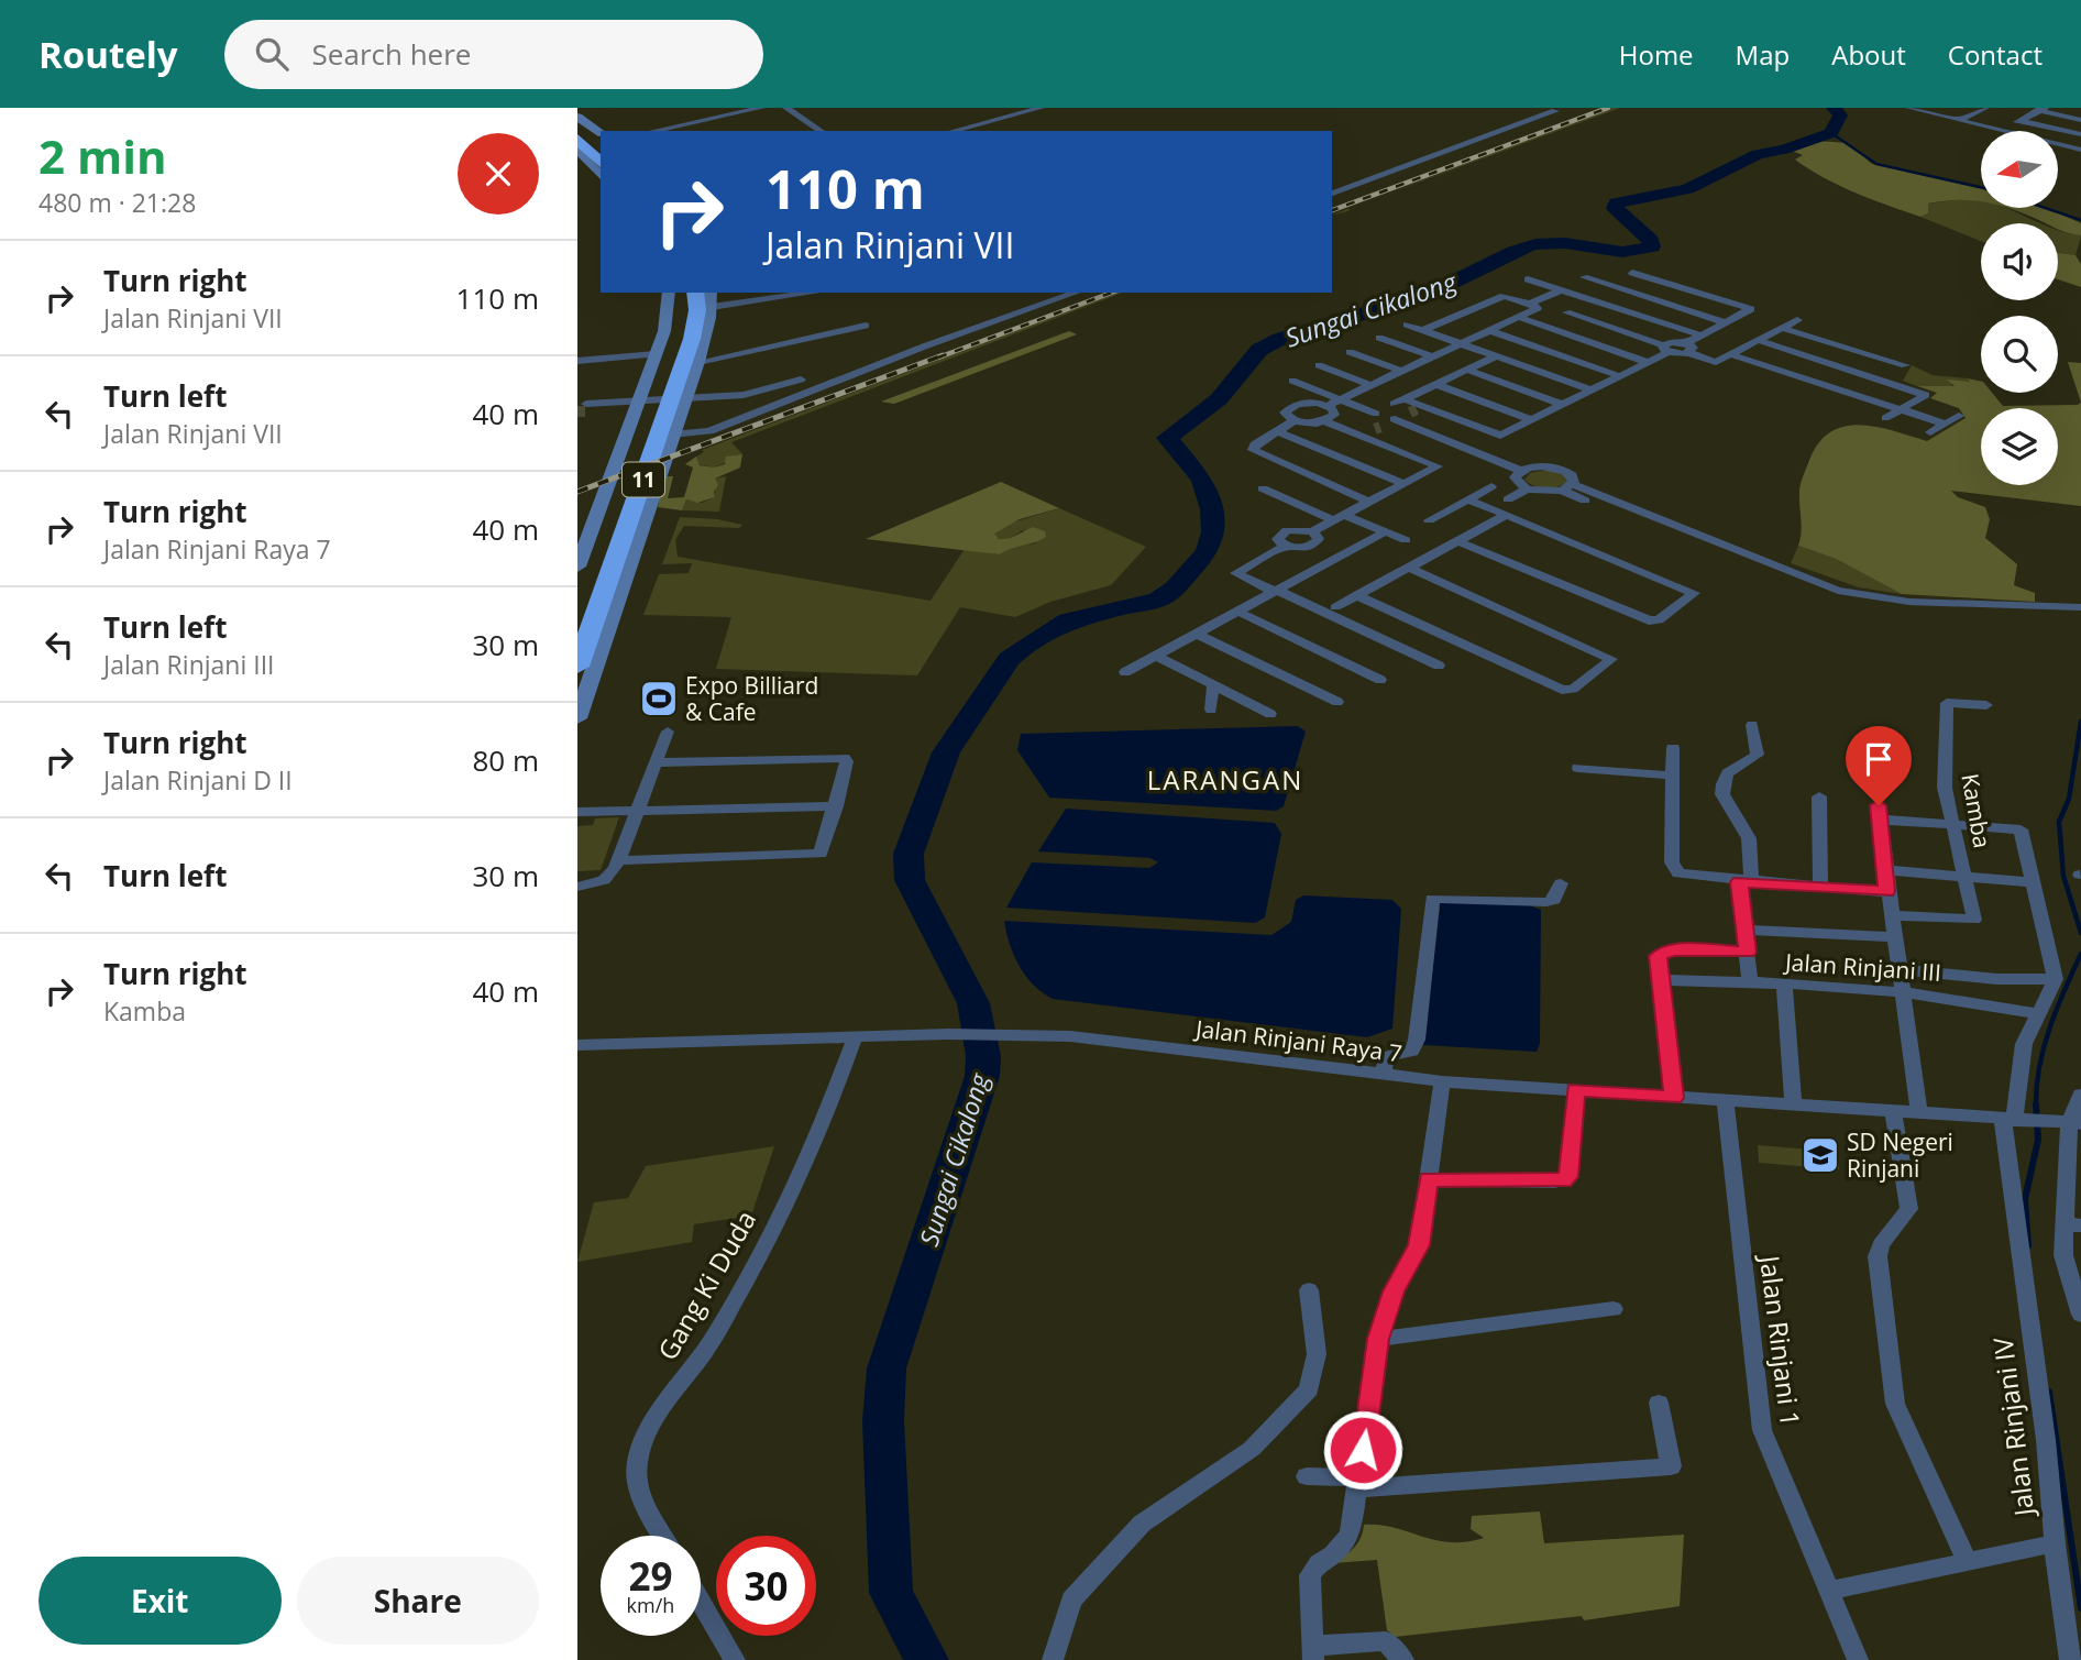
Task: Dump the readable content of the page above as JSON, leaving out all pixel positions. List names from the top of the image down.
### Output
{
  "streets": {
    "highway": ["11"],
    "street": [
      "Kamba",
      "Jalan Rinjani III",
      "Jalan Rinjani Raya 7",
      "Gang Ki Duda",
      "Jalan Rinjani 1",
      "Jalan Rinjani IV"
    ]
  },
  "crossings": [
    ["Jalan Rinjani III", "Jalan Rinjani IV"],
    ["Jalan Rinjani Raya 7", "Gang Ki Duda"],
    ["Jalan Rinjani Raya 7", "Jalan Rinjani 1"],
    ["Jalan Rinjani Raya 7", "Jalan Rinjani IV"],
    ["Jalan Rinjani 1", "Jalan Rinjani IV"]
  ],
  "districts": ["LARANGAN"],
  "water": ["Sungai Cikalong"],
  "places": {
    "sports": ["Expo Billiard & Cafe"],
    "school or university": ["SD Negeri Rinjani"]
  },
  "north": "left",
  "page": {
    "header": "Routely",
    "search": "Search here",
    "nav": [
      "Home",
      "Map",
      "About",
      "Contact"
    ],
    "heading": ["2 min", "480 m · 21:28"],
    "turn": ["110 m", "Jalan Rinjani VII"],
    "list": [
      {
        "name": "Turn right",
        "note": "Jalan Rinjani VII",
        "value": "110 m"
      },
      {
        "name": "Turn left",
        "note": "Jalan Rinjani VII",
        "value": "40 m"
      },
      {
        "name": "Turn right",
        "note": "Jalan Rinjani Raya 7",
        "value": "40 m"
      },
      {
        "name": "Turn left",
        "note": "Jalan Rinjani III",
        "value": "30 m"
      },
      {
        "name": "Turn right",
        "note": "Jalan Rinjani D II",
        "value": "80 m"
      },
      {
        "name": "Turn left",
        "value": "30 m"
      },
      {
        "name": "Turn right",
        "note": "Kamba",
        "value": "40 m"
      }
    ],
    "speed": "29 km/h",
    "limit": "30",
    "buttons": ["Exit", "Share"]
  }
}
